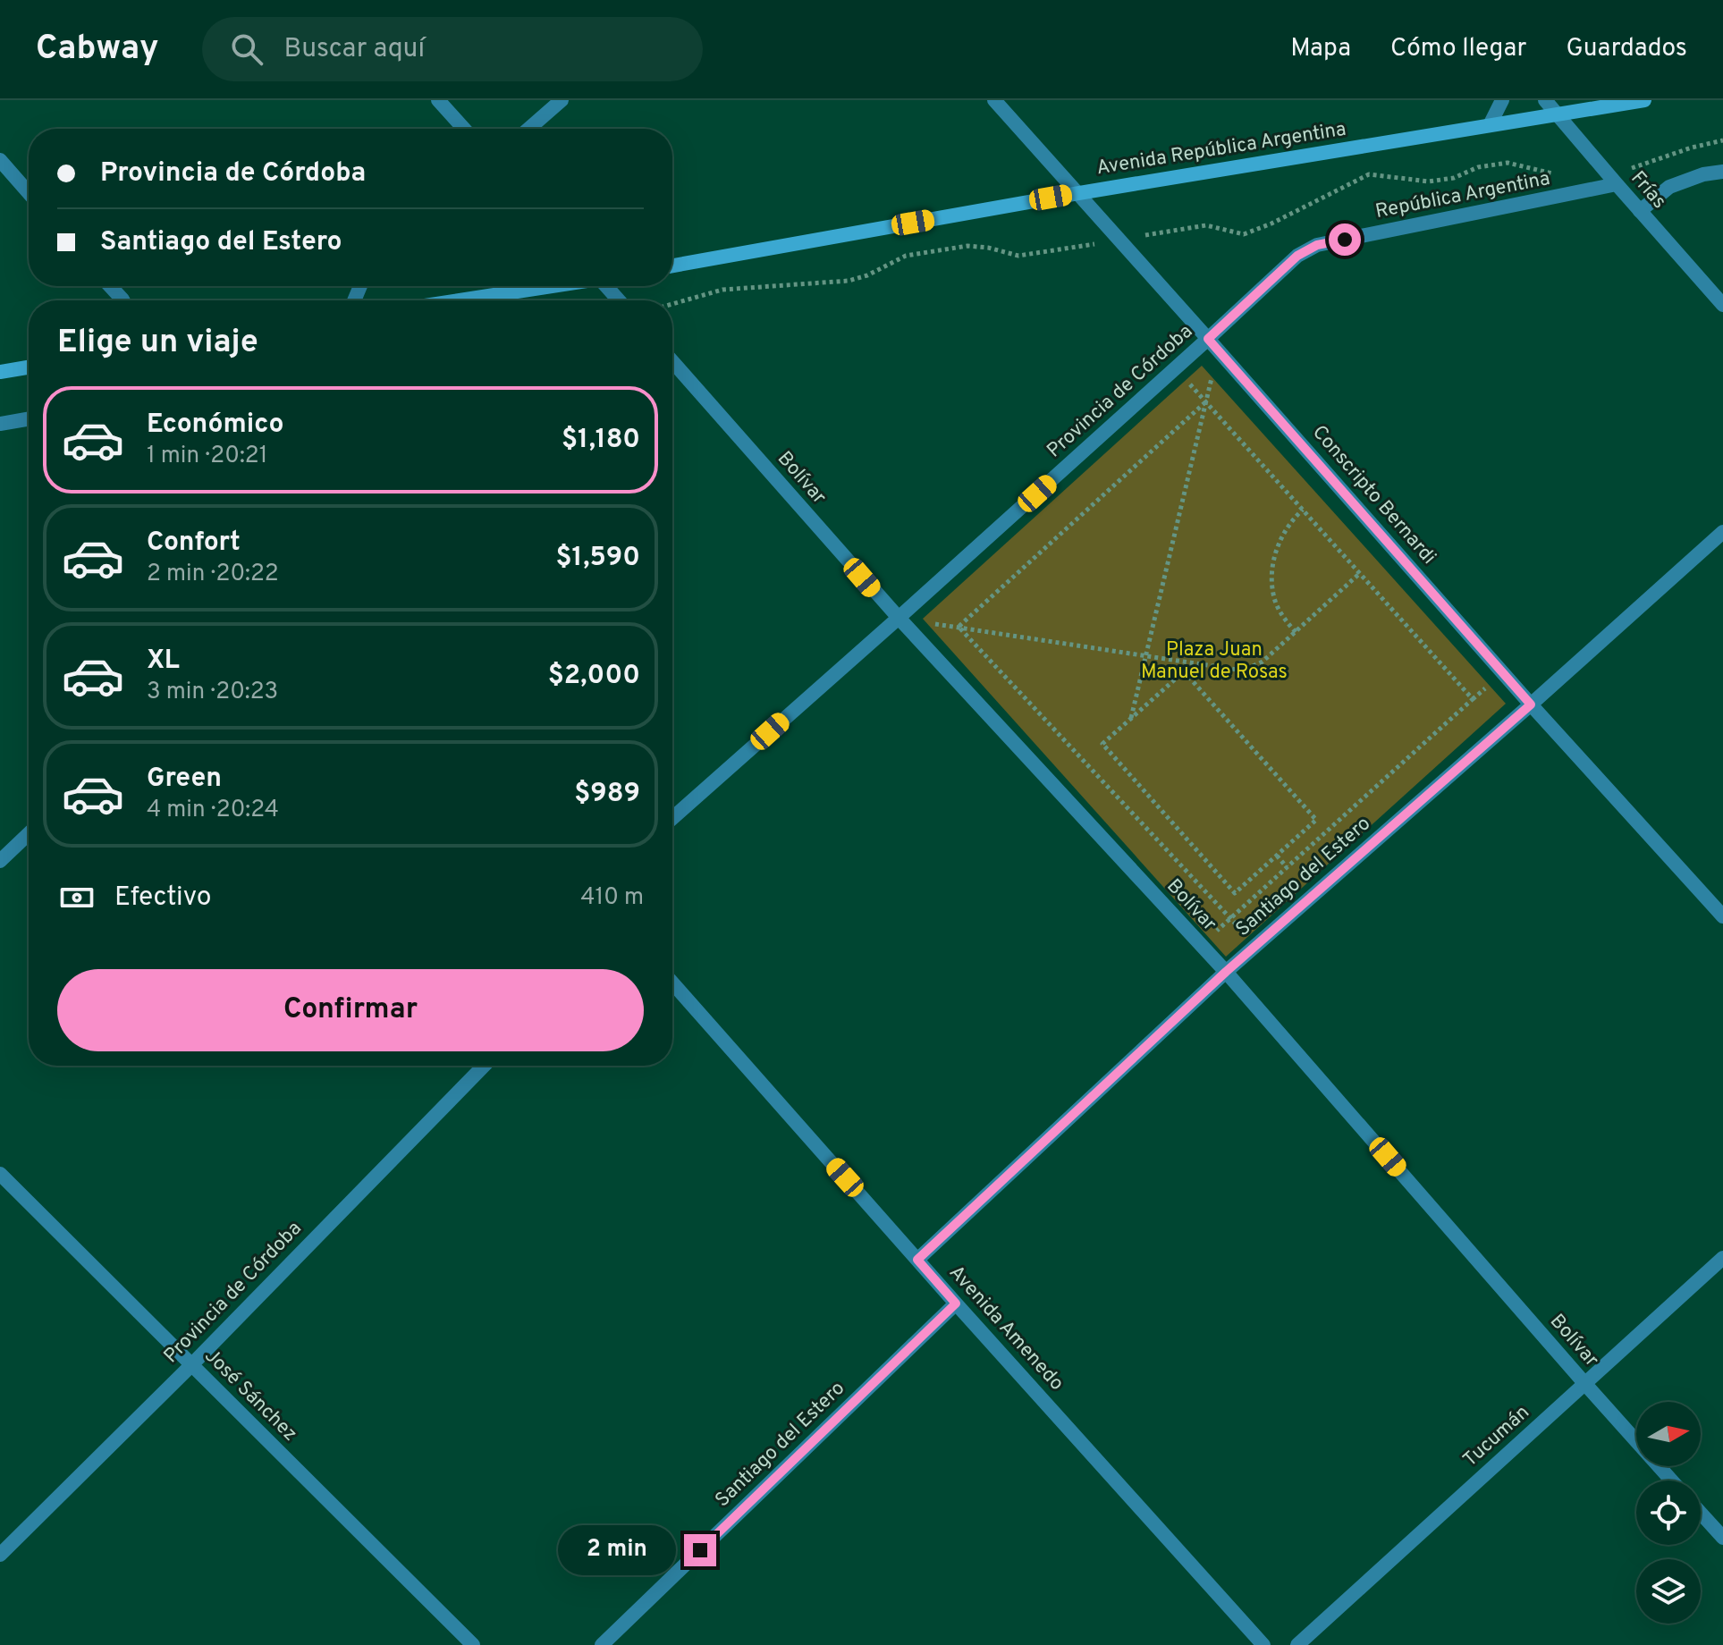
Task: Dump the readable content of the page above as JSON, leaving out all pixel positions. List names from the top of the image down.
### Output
{
  "streets": {
    "main road": ["Avenida República Argentina"],
    "street": [
      "Frías",
      "República Argentina",
      "Provincia de Córdoba",
      "Bolívar",
      "Conscripto Bernardi",
      "Santiago del Estero",
      "Avenida Amenedo",
      "José Sánchez",
      "Tucumán"
    ]
  },
  "crossings": [
    ["Avenida República Argentina", "Frías"],
    ["Avenida República Argentina", "Conscripto Bernardi"],
    ["Frías", "República Argentina"],
    ["República Argentina", "Provincia de Córdoba"],
    ["Provincia de Córdoba", "Bolívar"],
    ["Provincia de Córdoba", "Conscripto Bernardi"],
    ["Provincia de Córdoba", "José Sánchez"],
    ["Bolívar", "Santiago del Estero"],
    ["Bolívar", "Tucumán"],
    ["Conscripto Bernardi", "Santiago del Estero"],
    ["Santiago del Estero", "Avenida Amenedo"]
  ],
  "parks": ["Plaza Juan Manuel de Rosas"],
  "north": "right",
  "page": {
    "header": "Cabway",
    "search": "Buscar aquí",
    "nav": ["Mapa", "Cómo llegar", "Guardados"],
    "banner": ["Provincia de Córdoba", "Santiago del Estero"],
    "heading": "Elige un viaje",
    "list": [
      {
        "name": "Económico",
        "note": "1 min · 20:21",
        "value": "$1,180"
      },
      {
        "name": "Confort",
        "note": "2 min · 20:22",
        "value": "$1,590"
      },
      {
        "name": "XL",
        "note": "3 min · 20:23",
        "value": "$2,000"
      },
      {
        "name": "Green",
        "note": "4 min · 20:24",
        "value": "$989"
      }
    ],
    "pay": ["Efectivo", "410 m"],
    "buttons": "Confirmar",
    "bubble": "2 min"
  }
}
